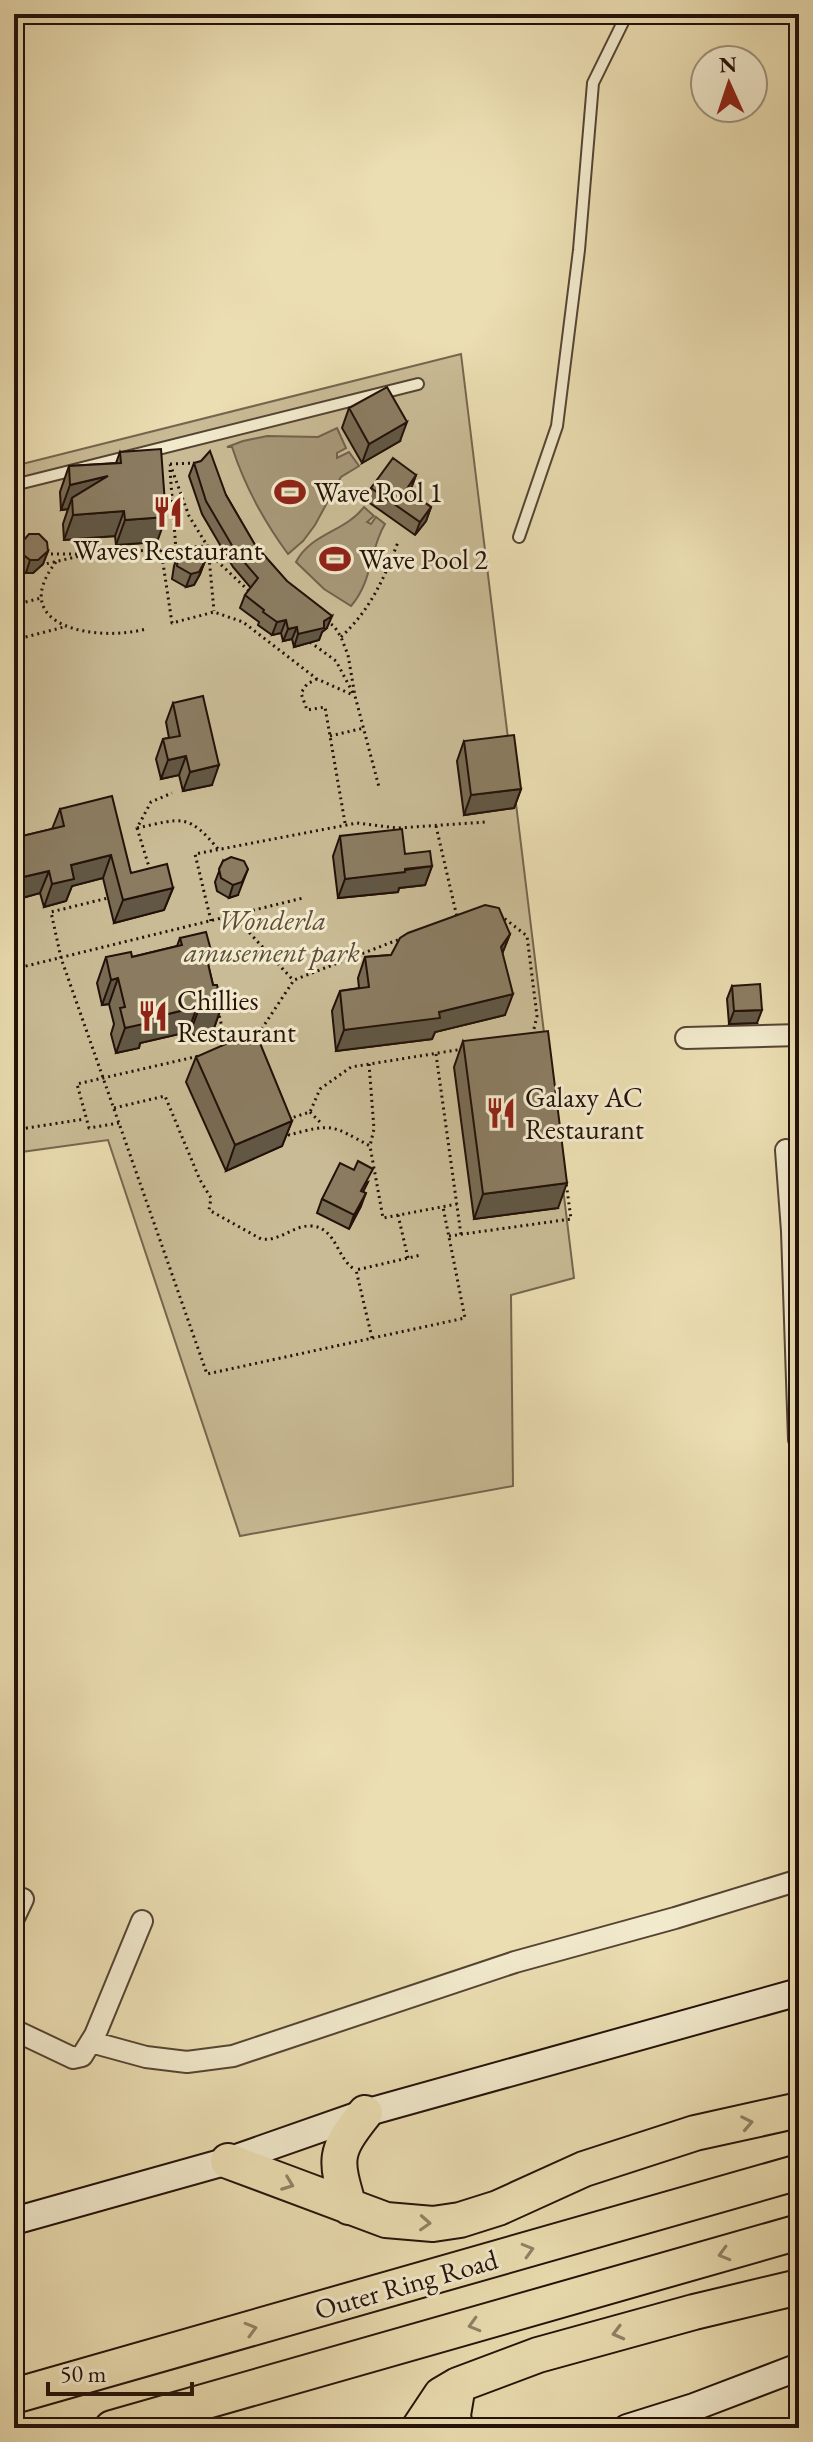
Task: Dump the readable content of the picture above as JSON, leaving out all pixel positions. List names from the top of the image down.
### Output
{
  "streets": {
    "highway": ["Outer Ring Road"]
  },
  "parks": ["Wonderla amusement park"],
  "places": {
    "sports": ["Wave Pool 1", "Wave Pool 2"],
    "restaurant": ["Waves Restaurant", "Chillies Restaurant", "Galaxy AC Restaurant"]
  },
  "scale_bar": "50 m",
  "north": "top"
}
